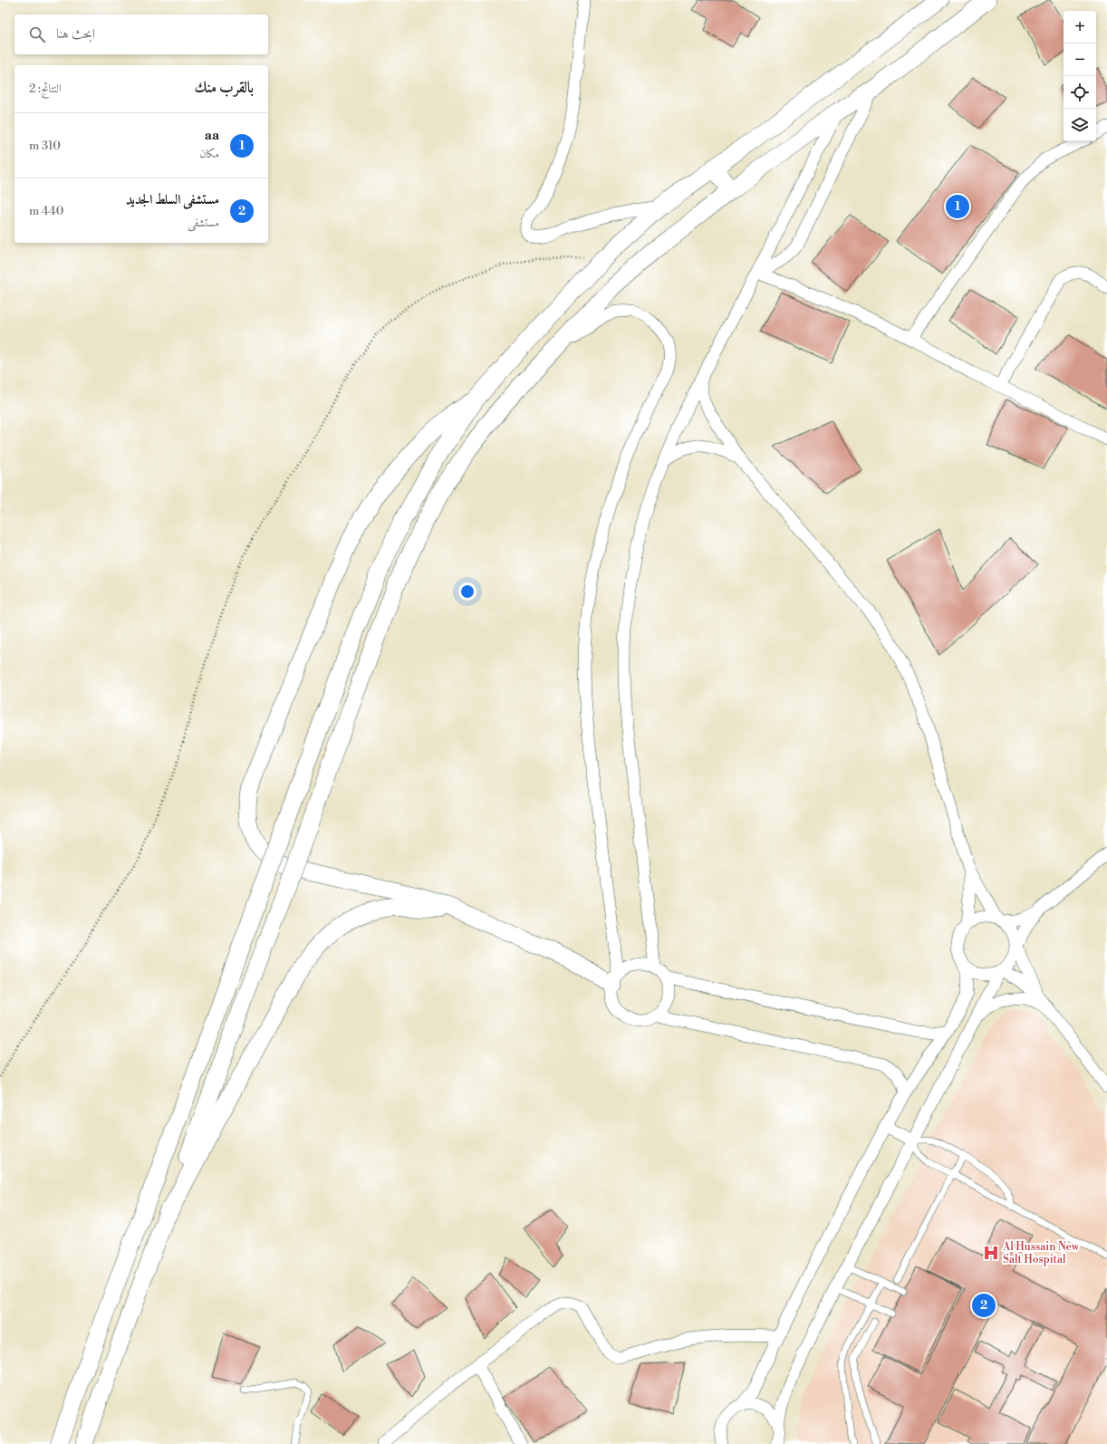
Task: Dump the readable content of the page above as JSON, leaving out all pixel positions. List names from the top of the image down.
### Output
{
  "places": {
    "hospital": ["Al Hussain New Salt Hospital"]
  },
  "page": {
    "map_buttons": ["+", "−"],
    "search": "ابحث هنا",
    "heading": ["بالقرب منك", "النتائج: 2"],
    "list": [
      {
        "mark": "1",
        "name": "aa",
        "note": "مكان",
        "value": "310 m"
      },
      {
        "mark": "2",
        "name": "مستشفى السلط الجديد",
        "note": "مستشفى",
        "value": "440 m"
      }
    ],
    "pins": ["1", "2"]
  }
}
